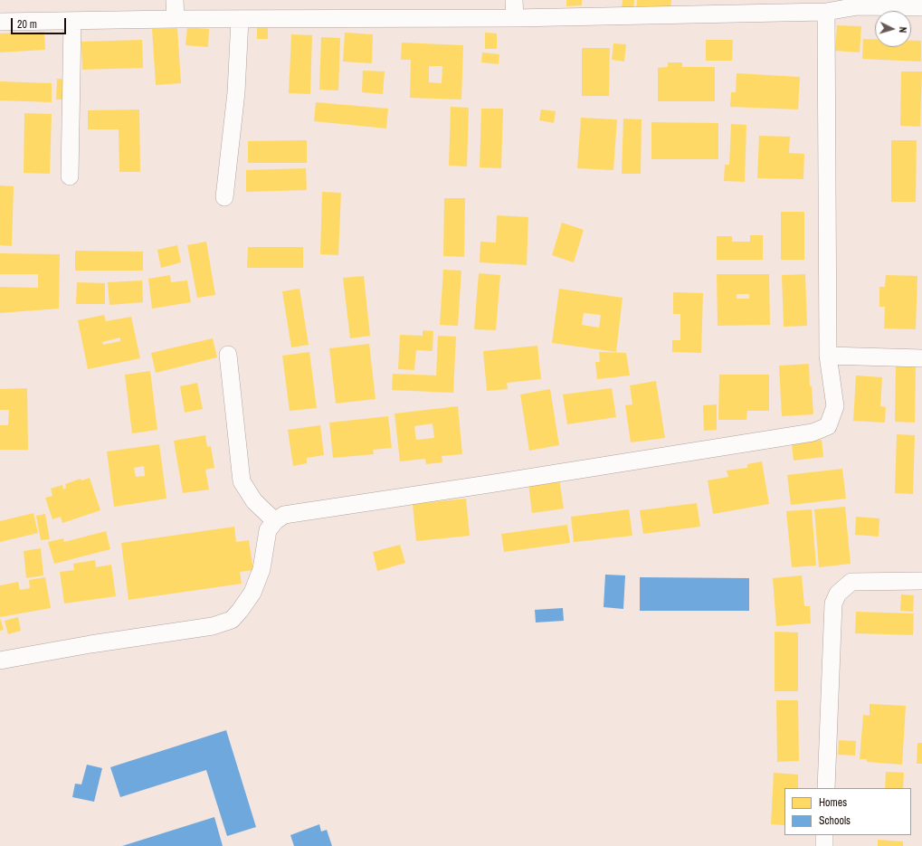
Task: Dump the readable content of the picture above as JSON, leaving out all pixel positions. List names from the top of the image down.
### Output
{
  "legend": ["Homes", "Schools"],
  "scale_bar": "20 m",
  "north": "right"
}
